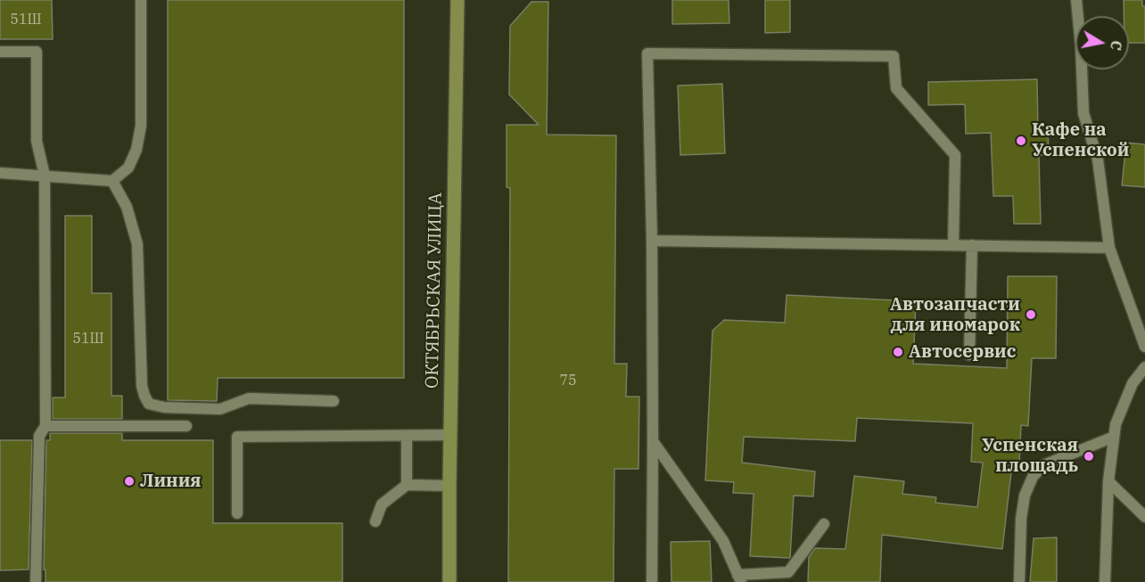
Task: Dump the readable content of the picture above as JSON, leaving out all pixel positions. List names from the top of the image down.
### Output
{
  "streets": {
    "main road": ["ОКТЯБРЬСКАЯ УЛИЦА"]
  },
  "places": [
    "Кафе на Успенской",
    "Автозапчасти для иномарок",
    "Автосервис",
    "Успенская площадь",
    "Линия"
  ],
  "house_numbers": ["51Ш", "51Ш", "75"],
  "north": "right"
}
